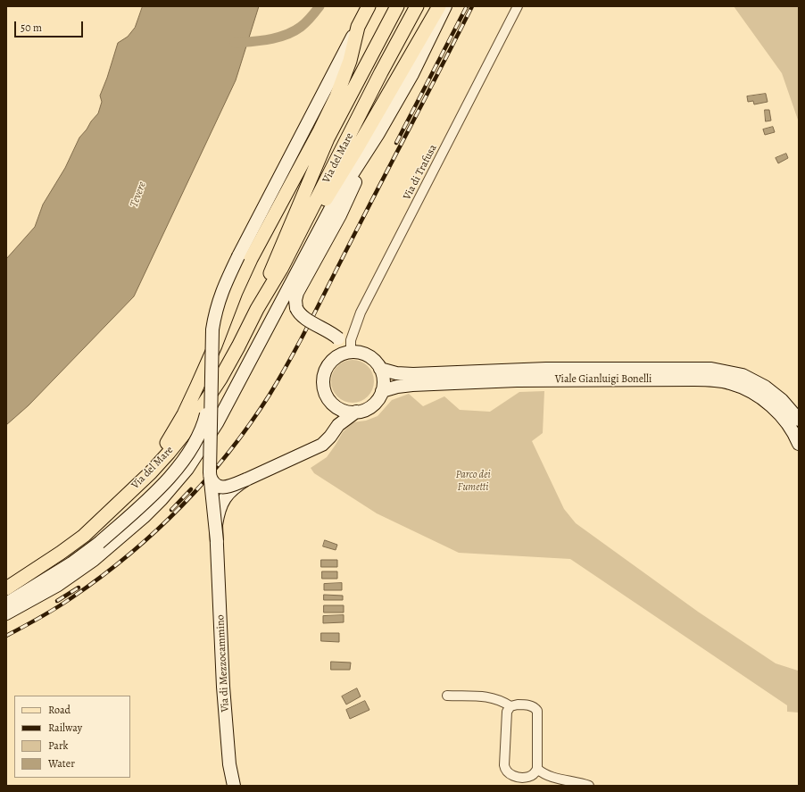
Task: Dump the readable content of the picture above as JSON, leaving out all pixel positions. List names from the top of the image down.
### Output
{
  "streets": {
    "main road": ["Via del Mare", "Viale Gianluigi Bonelli", "Via di Mezzocammino"],
    "street": ["Via di Trafusa"]
  },
  "crossings": [
    ["Via di Trafusa", "Viale Gianluigi Bonelli"],
    ["Via di Trafusa", "Via di Mezzocammino"],
    ["Viale Gianluigi Bonelli", "Via di Mezzocammino"]
  ],
  "water": ["Tevere"],
  "parks": ["Parco dei Fumetti"],
  "legend": [
    "Road",
    "Railway",
    "Park",
    "Water"
  ],
  "scale_bar": "50 m"
}
